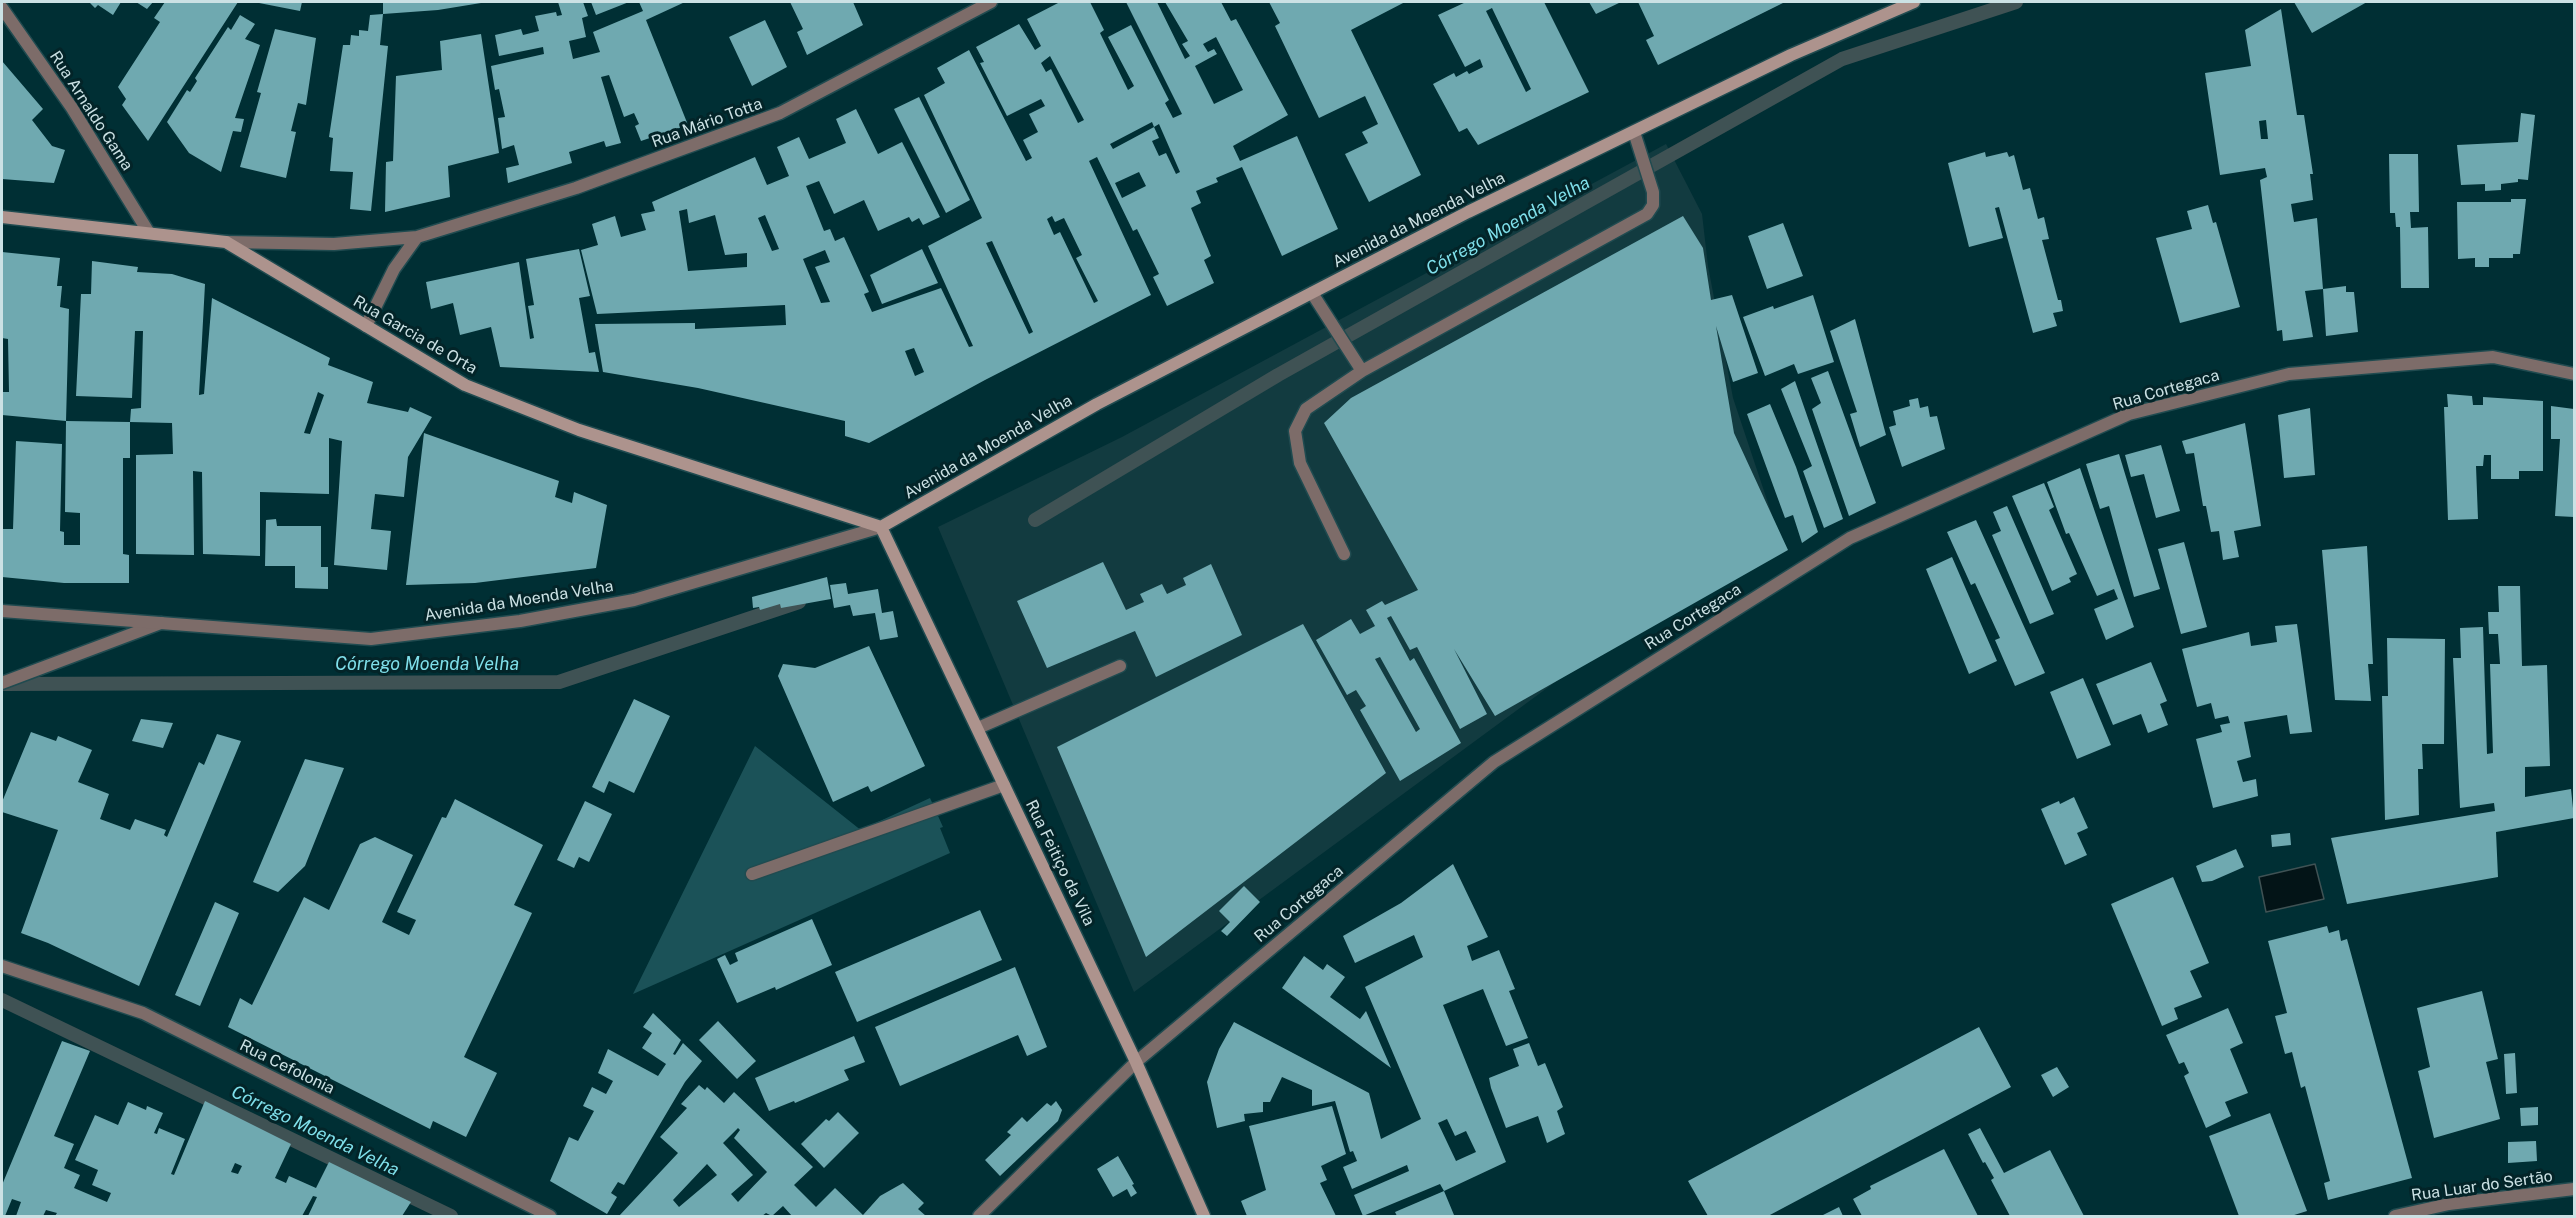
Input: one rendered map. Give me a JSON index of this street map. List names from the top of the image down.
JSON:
{
  "streets": {
    "street": [
      "Rua Arnaldo Gama",
      "Rua Mário Totta",
      "Avenida da Moenda Velha",
      "Rua Garcia de Orta",
      "Rua Cortegaca",
      "Rua Feitiço da Vila",
      "Rua Cefolonia",
      "Rua Luar do Sertão"
    ]
  },
  "crossings": [
    ["Rua Arnaldo Gama", "Rua Garcia de Orta"],
    ["Rua Mário Totta", "Rua Garcia de Orta"],
    ["Avenida da Moenda Velha", "Rua Garcia de Orta"],
    ["Avenida da Moenda Velha", "Rua Feitiço da Vila"],
    ["Rua Garcia de Orta", "Rua Feitiço da Vila"],
    ["Rua Cortegaca", "Rua Feitiço da Vila"]
  ],
  "water": ["Córrego Moenda Velha"]
}
